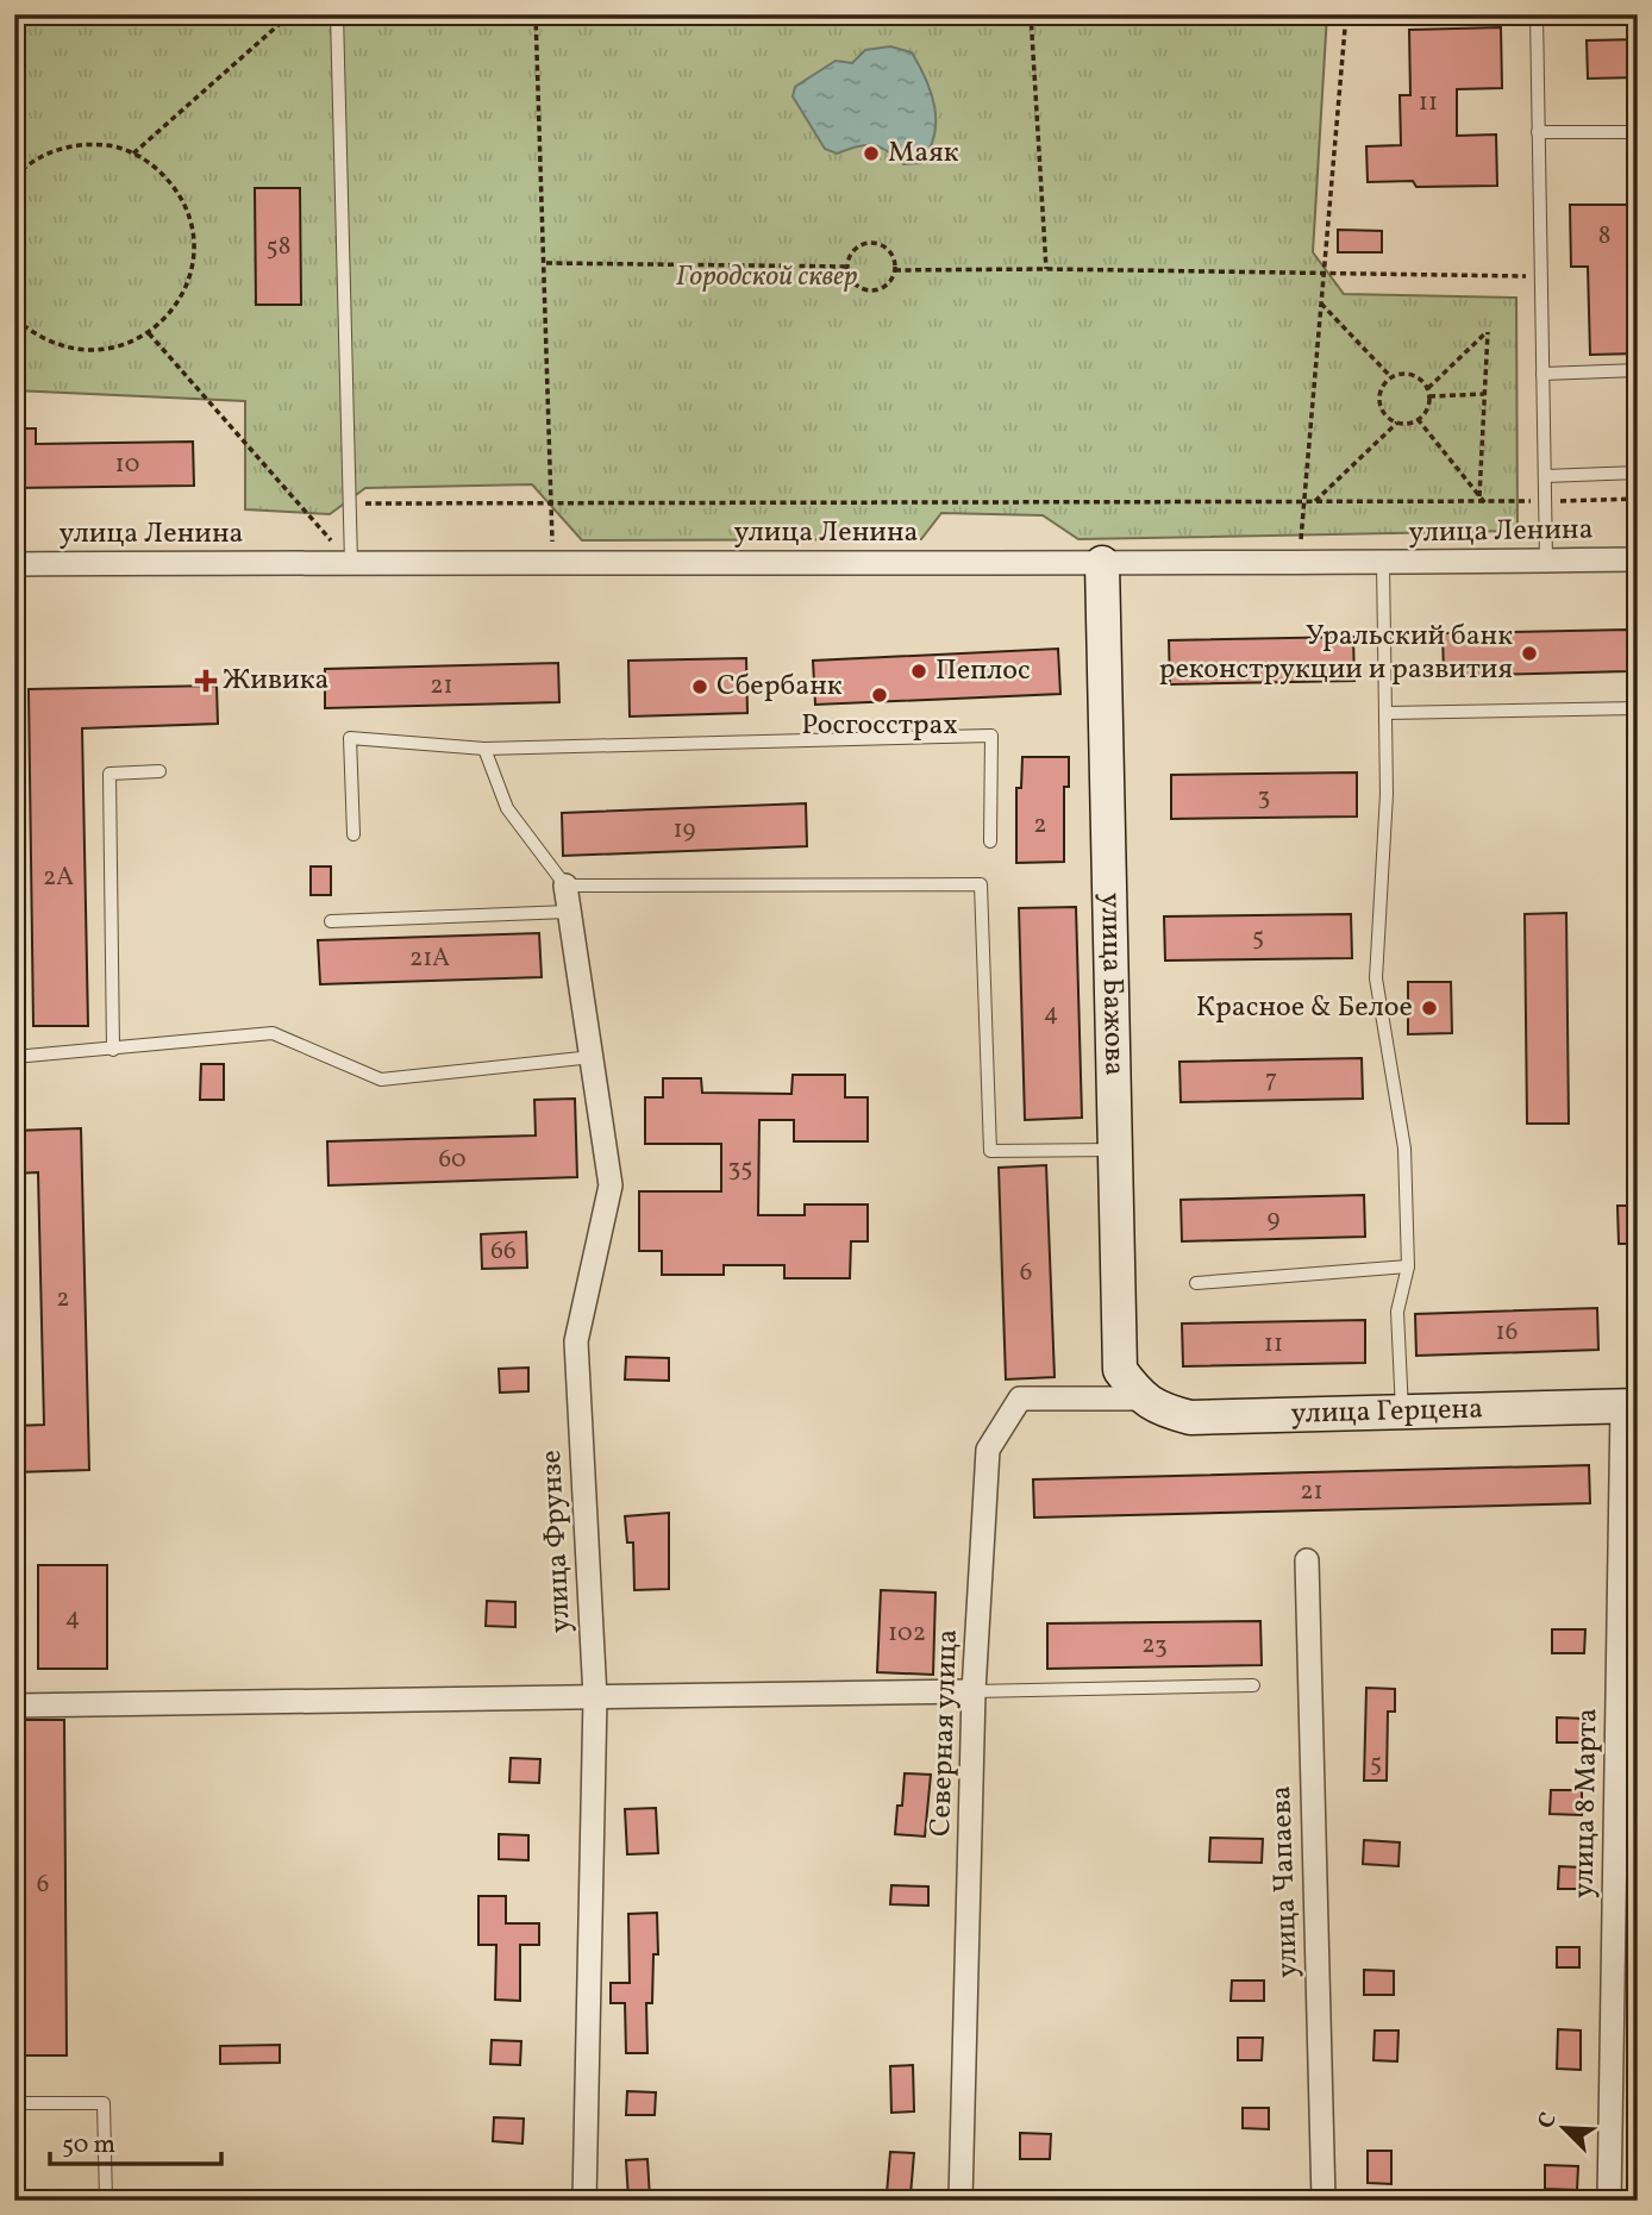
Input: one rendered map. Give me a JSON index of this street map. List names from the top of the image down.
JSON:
{
  "streets": {
    "street": [
      "улица Ленина",
      "улица Бажова",
      "улица Герцена",
      "улица Фрунзе",
      "Северная улица",
      "улица 8 Марта",
      "улица Чапаева"
    ]
  },
  "crossings": [
    ["улица Ленина", "улица Бажова"],
    ["улица Бажова", "улица Герцена"],
    ["улица Бажова", "Северная улица"],
    ["улица Герцена", "Северная улица"],
    ["улица Герцена", "улица 8 Марта"]
  ],
  "parks": ["Городской сквер"],
  "places": {
    "other": [
      "Маяк",
      "Уральский банк реконструкции и развития",
      "Пеплос",
      "Сбербанк",
      "Росгосстрах",
      "Красное & Белое"
    ],
    "health": ["Живика"]
  },
  "house_numbers": [
    "11",
    "8",
    "58",
    "10",
    "21",
    "3",
    "2",
    "19",
    "2А",
    "5",
    "21А",
    "4",
    "7",
    "60",
    "35",
    "9",
    "66",
    "6",
    "2",
    "16",
    "11",
    "21",
    "4",
    "102",
    "23",
    "5",
    "6"
  ],
  "scale_bar": "50 m",
  "north": "top left"
}
